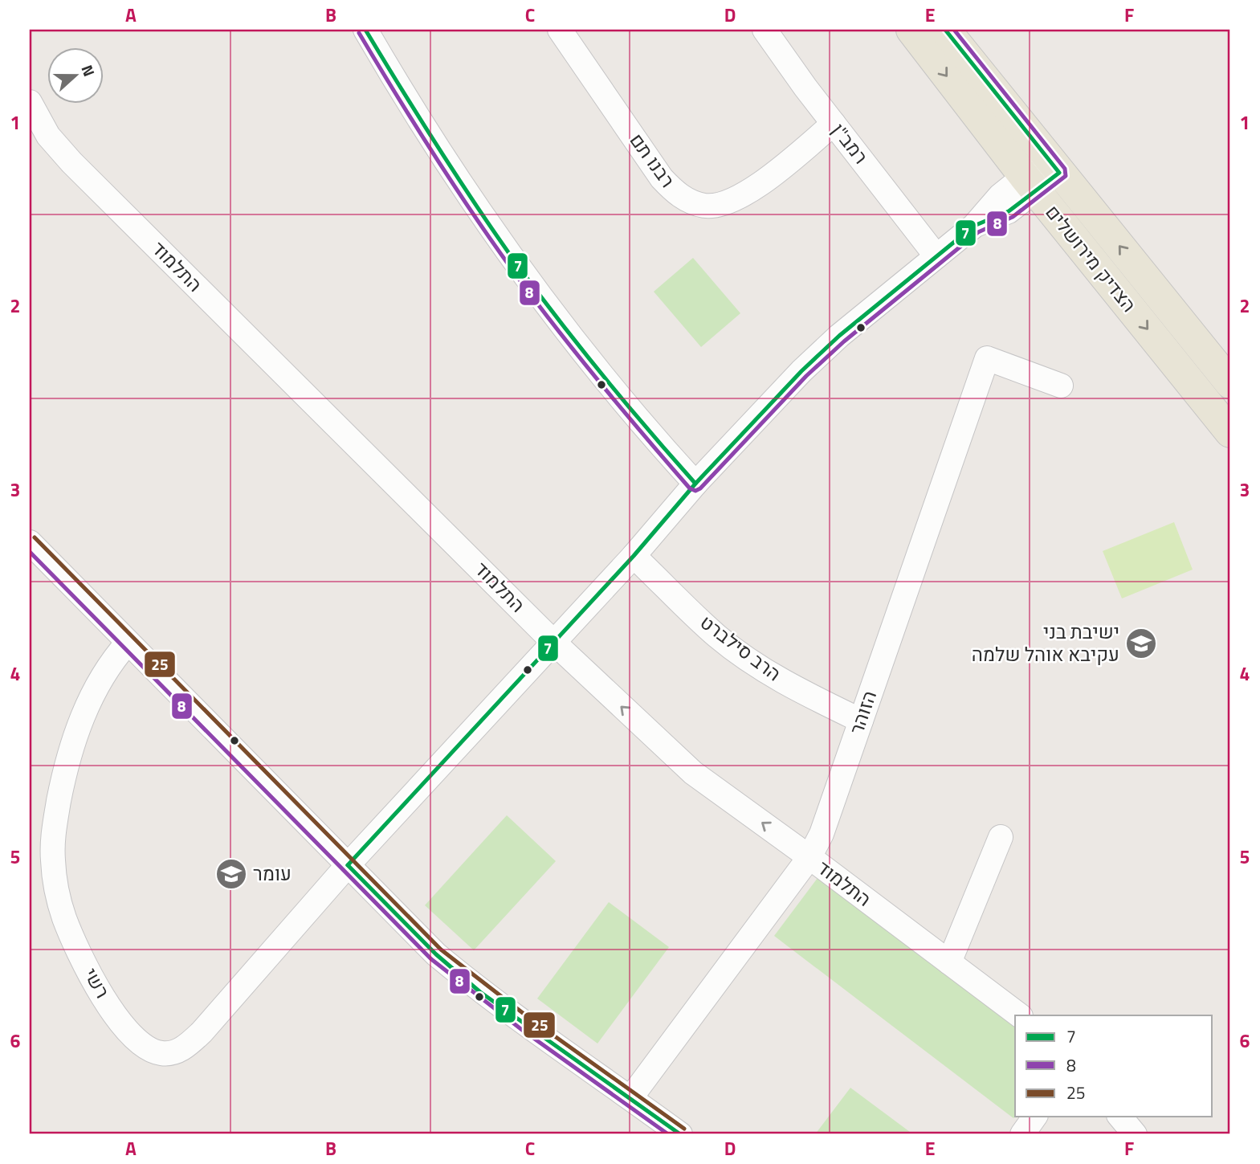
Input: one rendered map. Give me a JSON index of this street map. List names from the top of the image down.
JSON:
{
  "streets": {
    "main road": ["הצדיק מירושלים"],
    "street": [
      "רמב\"ן",
      "רבנו תם",
      "התלמוד",
      "הרב סילברט",
      "הזוהר",
      "רשי"
    ]
  },
  "crossings": [
    ["רמב\"ן", "רבנו תם"],
    ["רמב\"ן", "רשי"],
    ["הצדיק מירושלים", "רשי"],
    ["התלמוד", "הזוהר"],
    ["התלמוד", "רשי"],
    ["הרב סילברט", "הזוהר"],
    ["הרב סילברט", "רשי"]
  ],
  "places": {
    "school or university": ["ישיבת בני עקיבא אוהל שלמה", "עומר"]
  },
  "lines": ["transit line 7", "transit line 8", "transit line 25"],
  "legend": ["7", "8", "25"],
  "north": "right",
  "grid": {
    "columns": [
      "A",
      "B",
      "C",
      "D",
      "E",
      "F"
    ],
    "rows": [
      "1",
      "2",
      "3",
      "4",
      "5",
      "6"
    ]
  }
}
